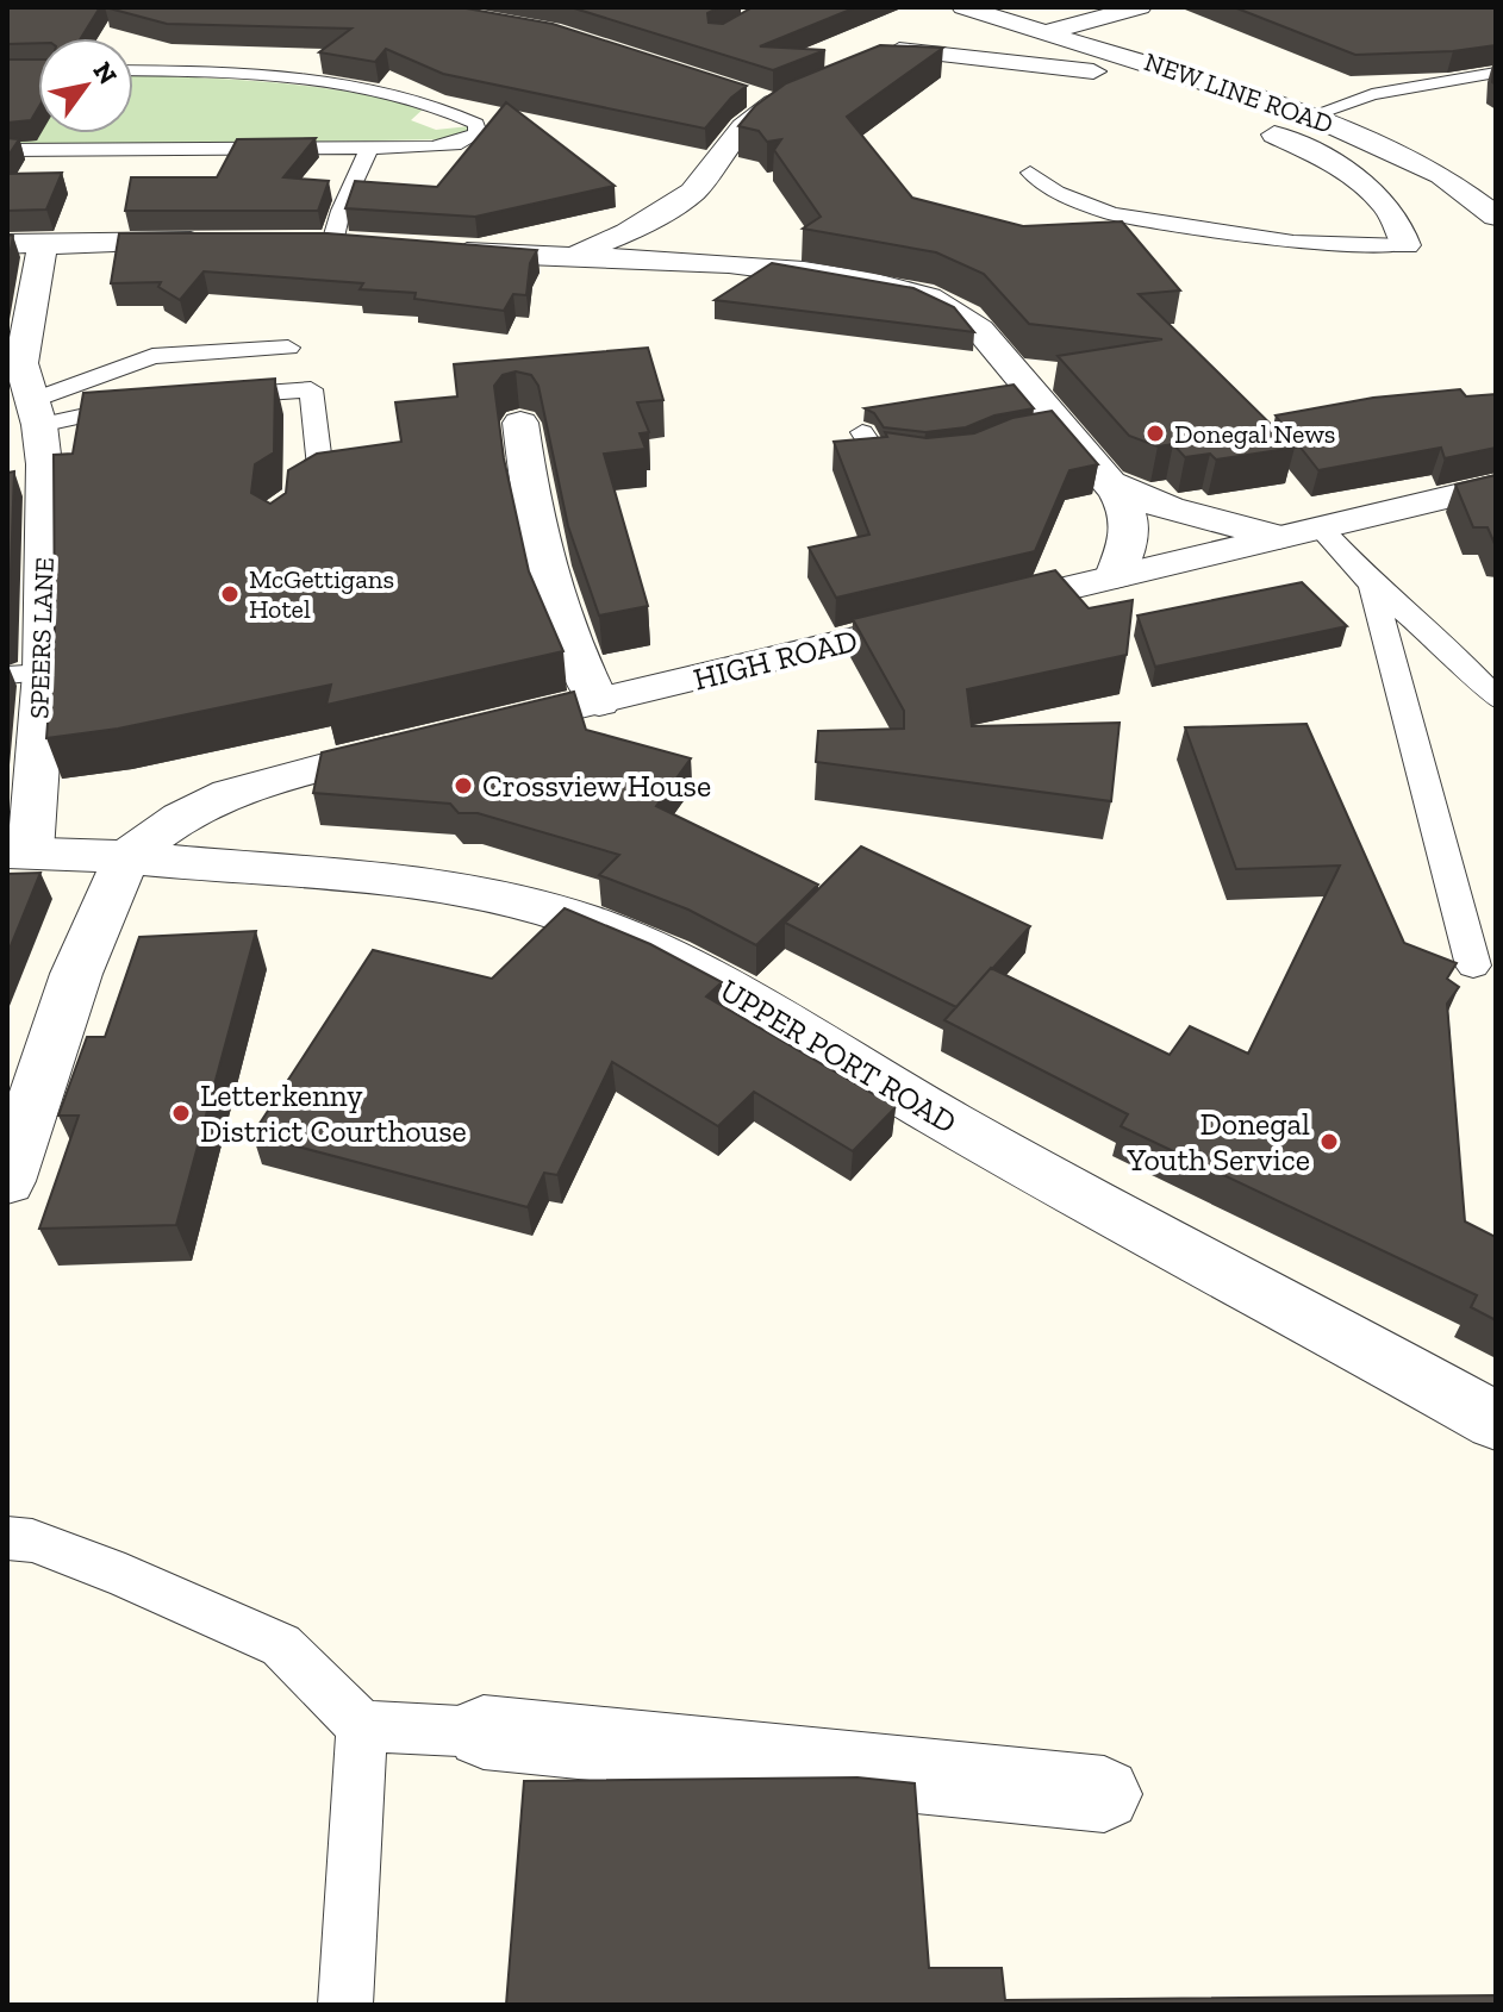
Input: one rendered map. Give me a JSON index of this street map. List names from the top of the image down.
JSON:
{
  "streets": {
    "street": [
      "NEW LINE ROAD",
      "SPEERS LANE",
      "HIGH ROAD",
      "UPPER PORT ROAD"
    ]
  },
  "crossings": [
    ["SPEERS LANE", "UPPER PORT ROAD"]
  ],
  "places": [
    "Donegal News",
    "McGettigans Hotel",
    "Crossview House",
    "Letterkenny District Courthouse",
    "Donegal Youth Service"
  ],
  "north": "top right"
}
